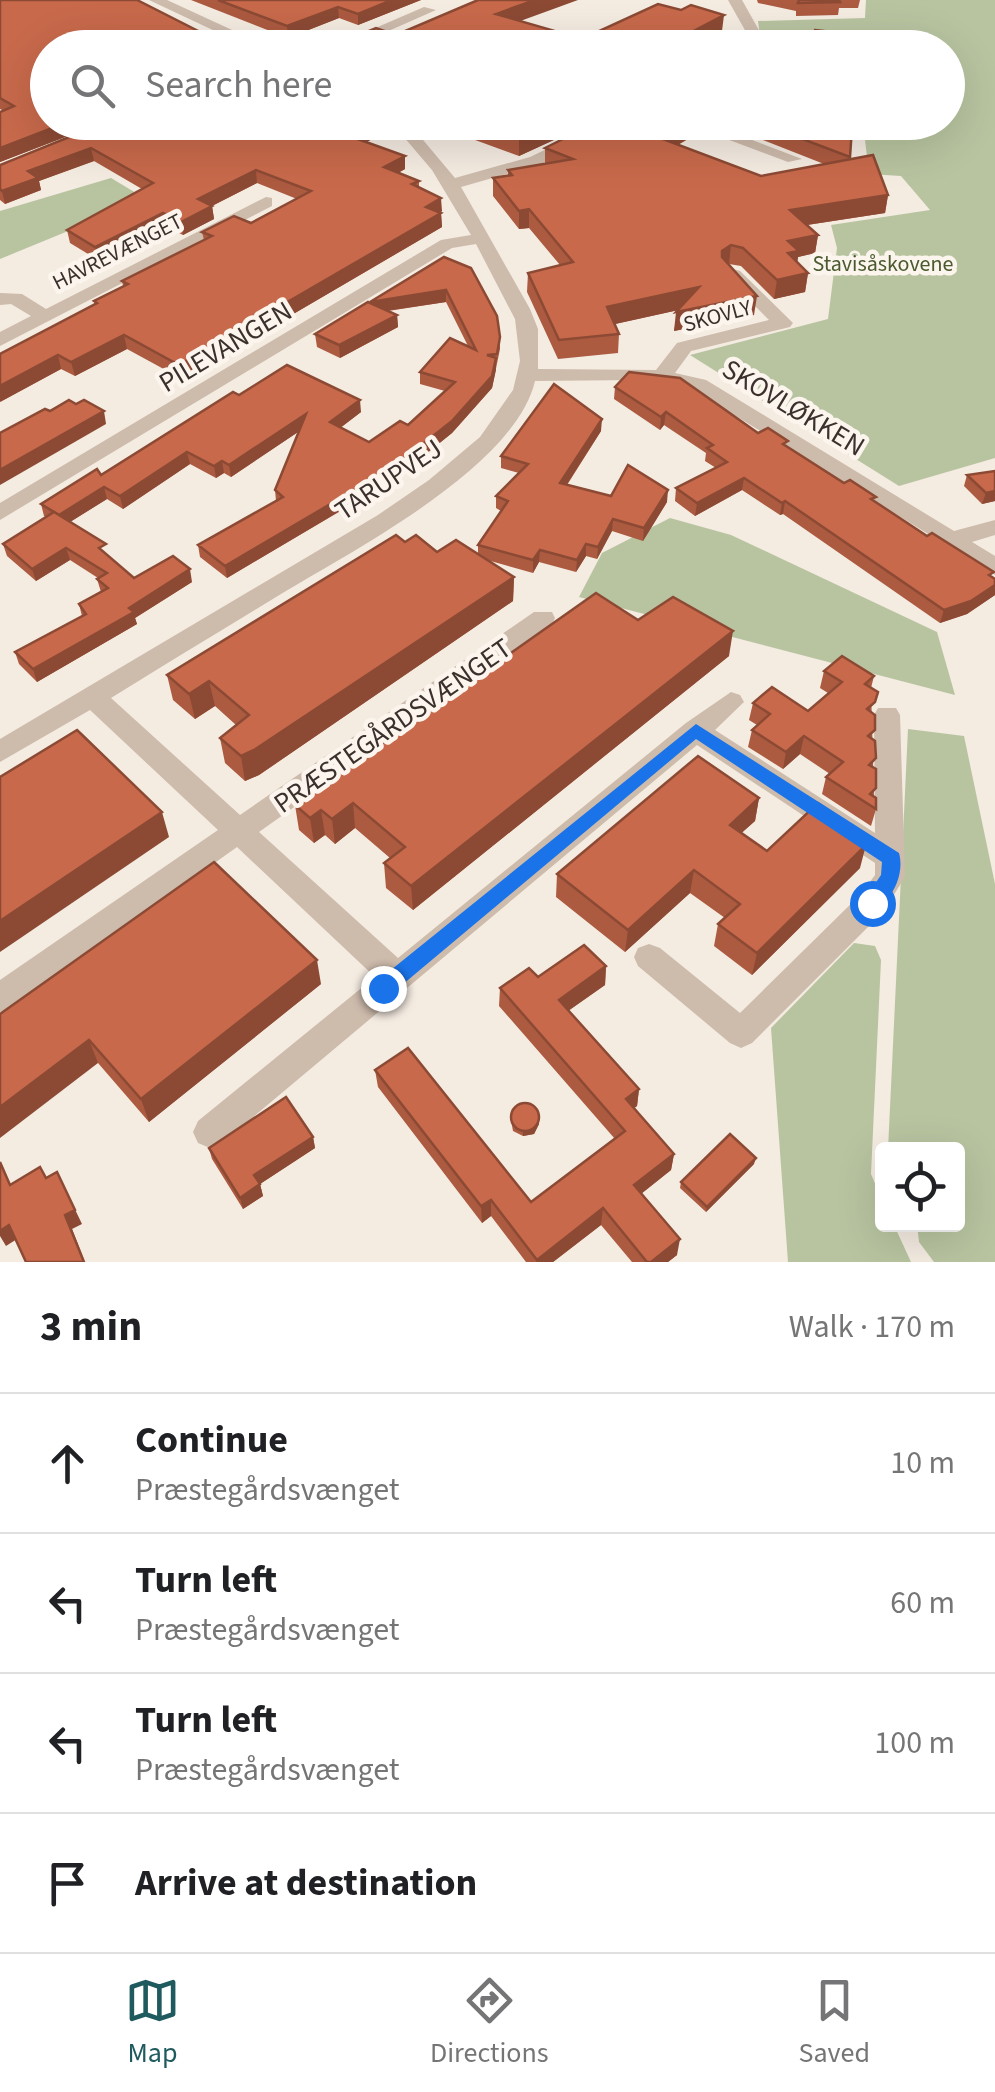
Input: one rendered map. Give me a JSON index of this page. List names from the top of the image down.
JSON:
{
  "streets": {
    "street": [
      "HAVREVÆNGET",
      "SKOVLY",
      "PILEVANGEN",
      "SKOVLØKKEN",
      "TARUPVEJ",
      "PRÆSTEGÅRDSVÆNGET"
    ]
  },
  "crossings": [
    ["SKOVLY", "SKOVLØKKEN"],
    ["PILEVANGEN", "TARUPVEJ"],
    ["SKOVLØKKEN", "TARUPVEJ"],
    ["TARUPVEJ", "PRÆSTEGÅRDSVÆNGET"]
  ],
  "parks": ["Stavisåskovene"],
  "page": {
    "search": "Search here",
    "heading": ["3 min", "Walk · 170 m"],
    "list": [
      ["Continue", "Præstegårdsvænget", "10 m"],
      ["Turn left", "Præstegårdsvænget", "60 m"],
      ["Turn left", "Præstegårdsvænget", "100 m"],
      "Arrive at destination"
    ],
    "nav": ["Map", "Directions", "Saved"]
  }
}
